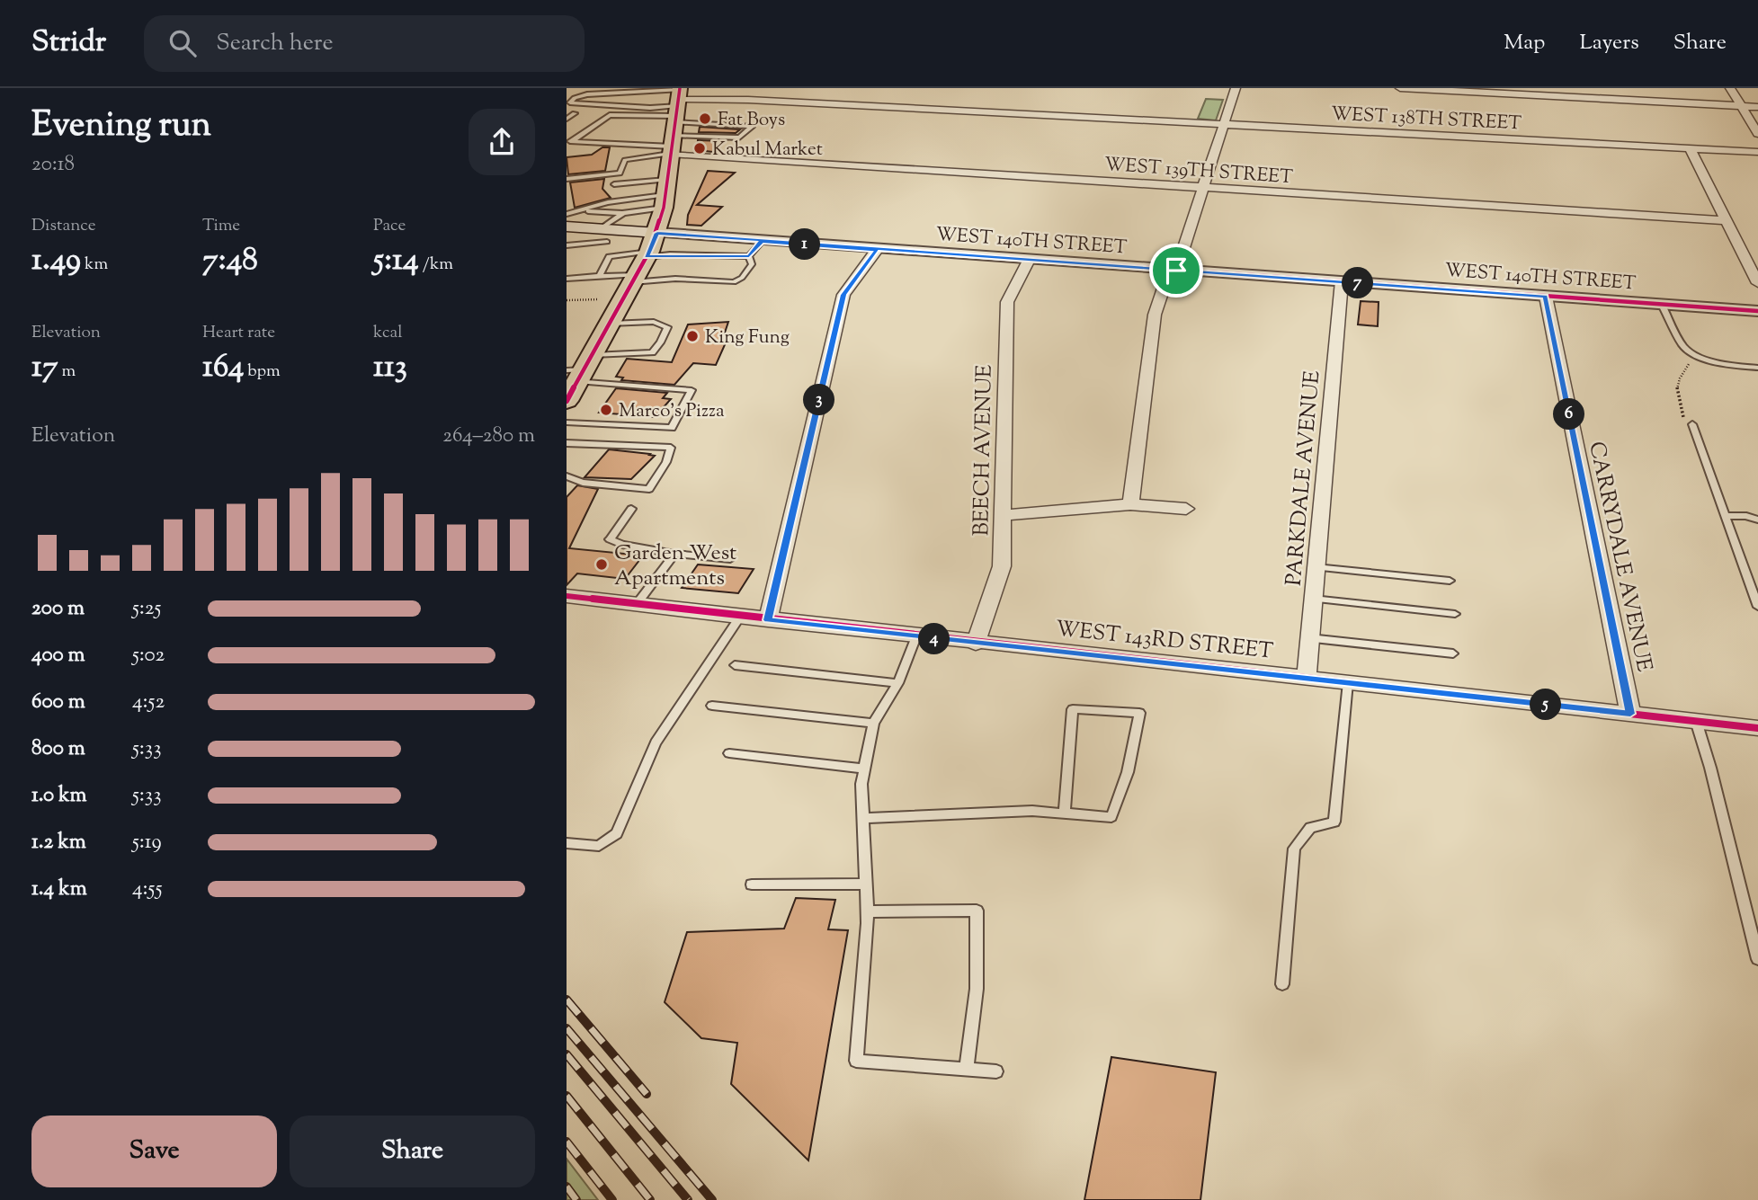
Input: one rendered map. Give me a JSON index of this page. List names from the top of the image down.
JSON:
{
  "streets": {
    "main road": ["WEST 140TH STREET"],
    "street": [
      "WEST 138TH STREET",
      "WEST 139TH STREET",
      "BEECH AVENUE",
      "PARKDALE AVENUE",
      "CARRYDALE AVENUE",
      "WEST 143RD STREET"
    ]
  },
  "crossings": [
    ["WEST 138TH STREET", "WEST 139TH STREET"],
    ["WEST 140TH STREET", "BEECH AVENUE"],
    ["WEST 140TH STREET", "PARKDALE AVENUE"],
    ["WEST 140TH STREET", "CARRYDALE AVENUE"],
    ["BEECH AVENUE", "WEST 143RD STREET"],
    ["PARKDALE AVENUE", "WEST 143RD STREET"],
    ["CARRYDALE AVENUE", "WEST 143RD STREET"]
  ],
  "places": [
    "Fat Boys",
    "Kabul Market",
    "King Fung",
    "Marco's Pizza",
    "Garden West Apartments"
  ],
  "page": {
    "header": "Stridr",
    "search": "Search here",
    "nav": ["Map", "Layers", "Share"],
    "heading": ["Evening run", "20:18"],
    "stats": [
      ["Distance", "1.49 km"],
      ["Time", "7:48"],
      ["Pace", "5:14 /km"],
      ["Elevation", "17 m"],
      ["Heart rate", "164 bpm"],
      ["kcal", "113"]
    ],
    "pins": [
      "1",
      "7",
      "3",
      "6",
      "4",
      "5"
    ],
    "chart": ["Elevation", "264–280 m"],
    "list": [
      {
        "name": "200 m",
        "note": "5:25"
      },
      {
        "name": "400 m",
        "note": "5:02"
      },
      {
        "name": "600 m",
        "note": "4:52"
      },
      {
        "name": "800 m",
        "note": "5:33"
      },
      {
        "name": "1.0 km",
        "note": "5:33"
      },
      {
        "name": "1.2 km",
        "note": "5:19"
      },
      {
        "name": "1.4 km",
        "note": "4:55"
      }
    ],
    "buttons": ["Save", "Share"]
  }
}
